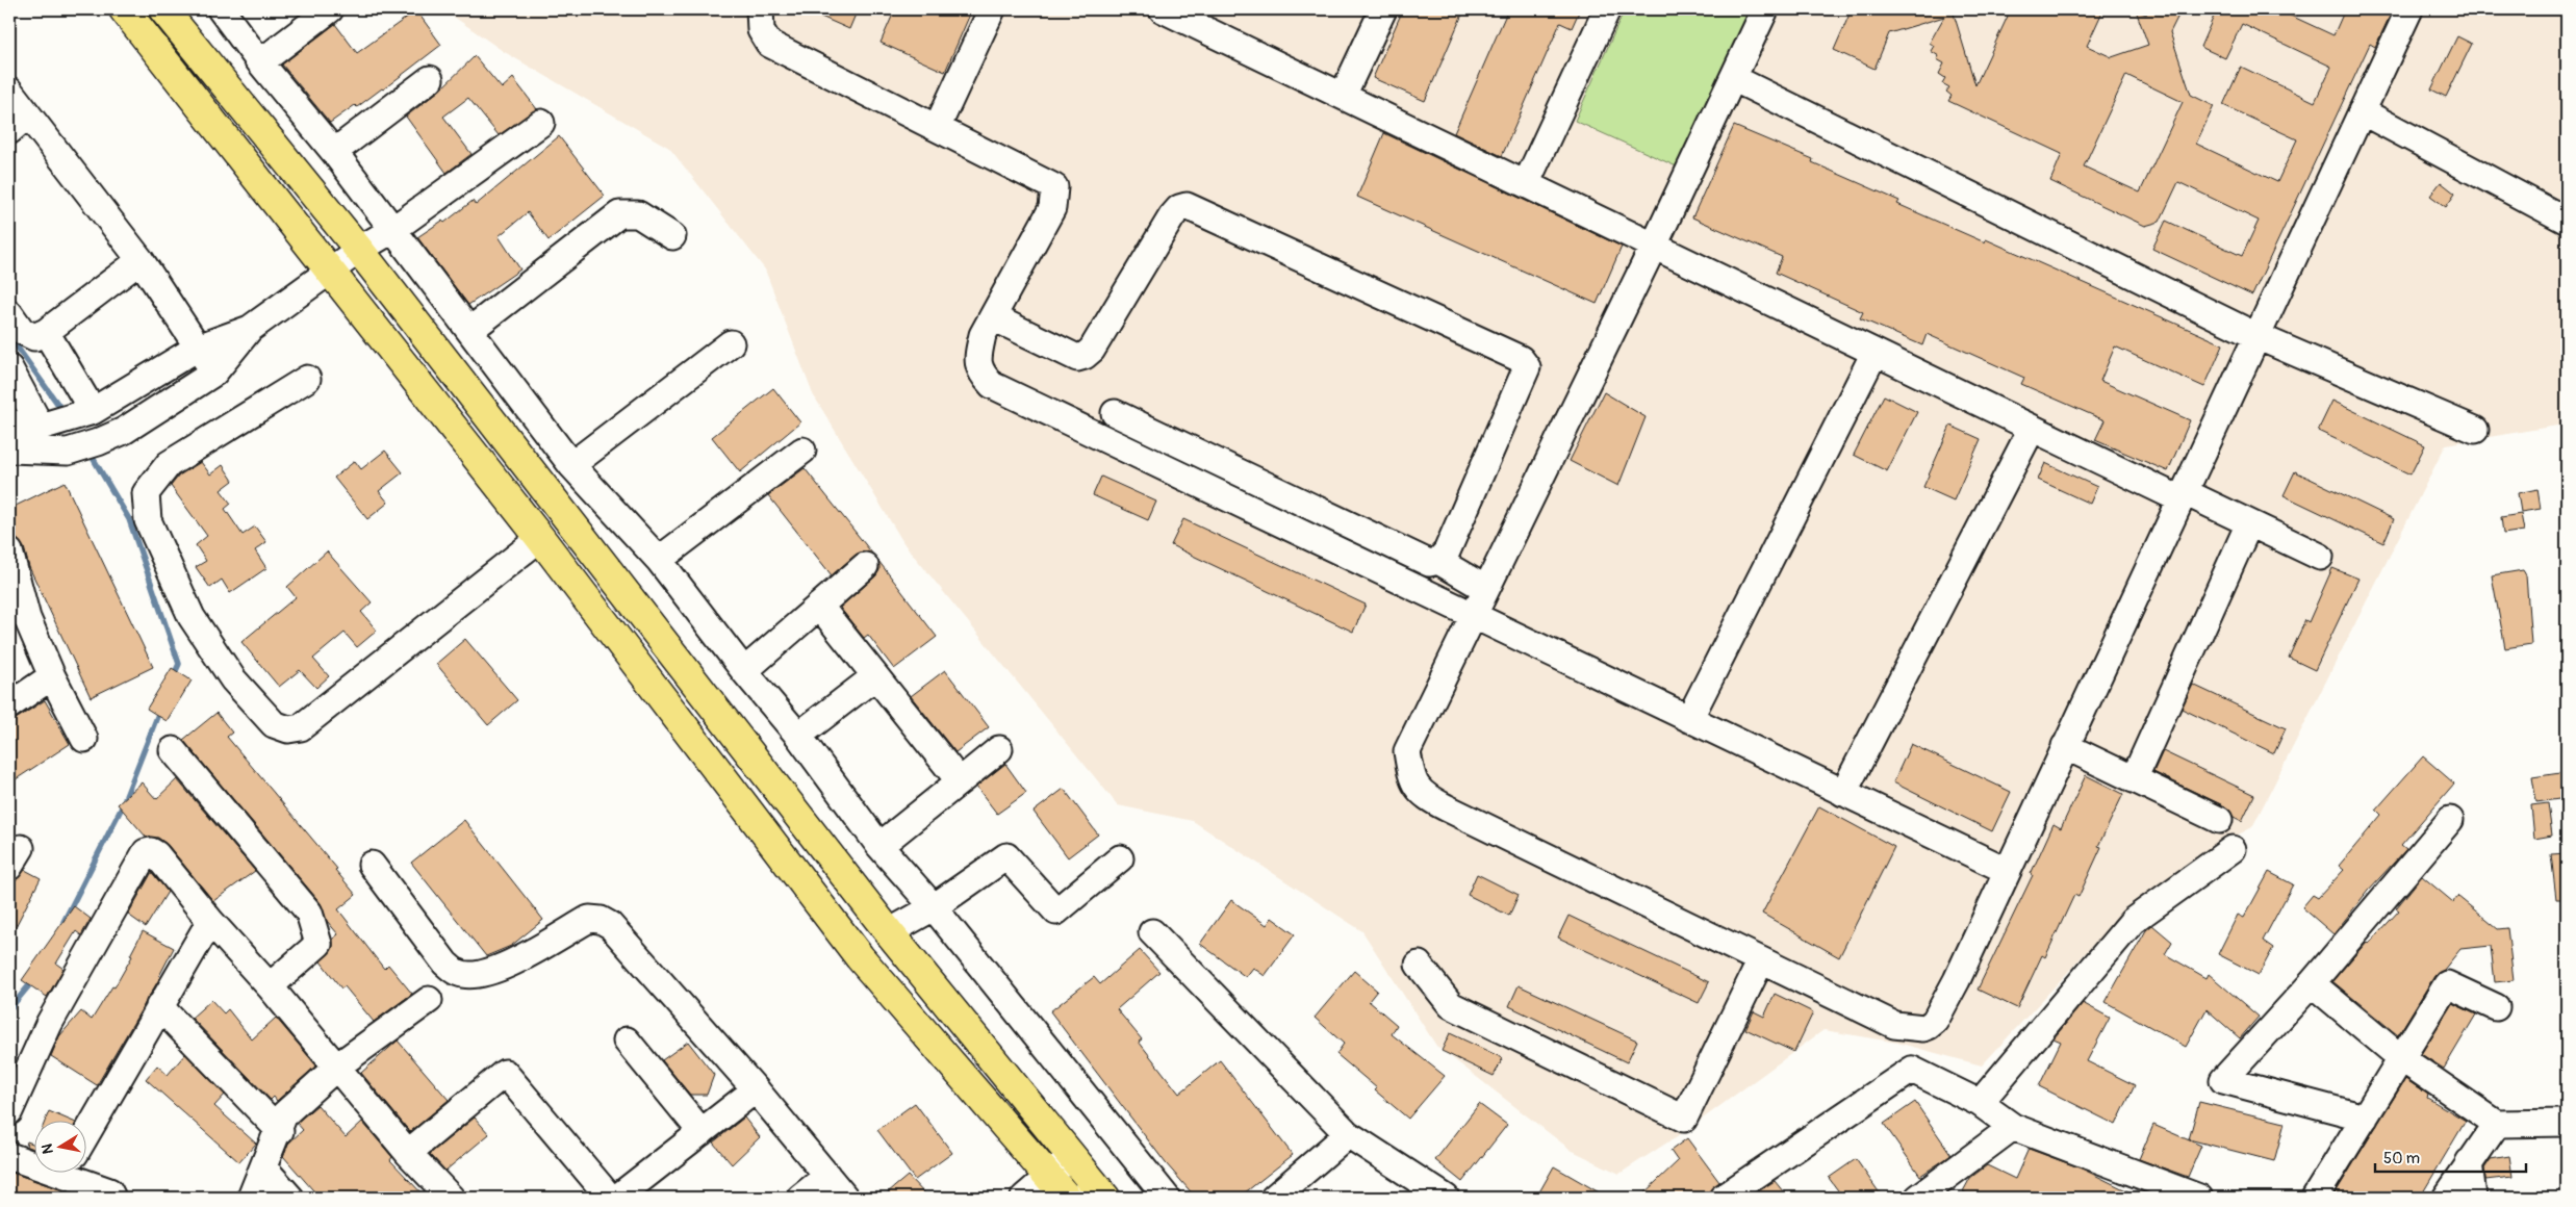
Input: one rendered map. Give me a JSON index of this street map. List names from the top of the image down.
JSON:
{
  "scale_bar": "50 m",
  "north": "left"
}
